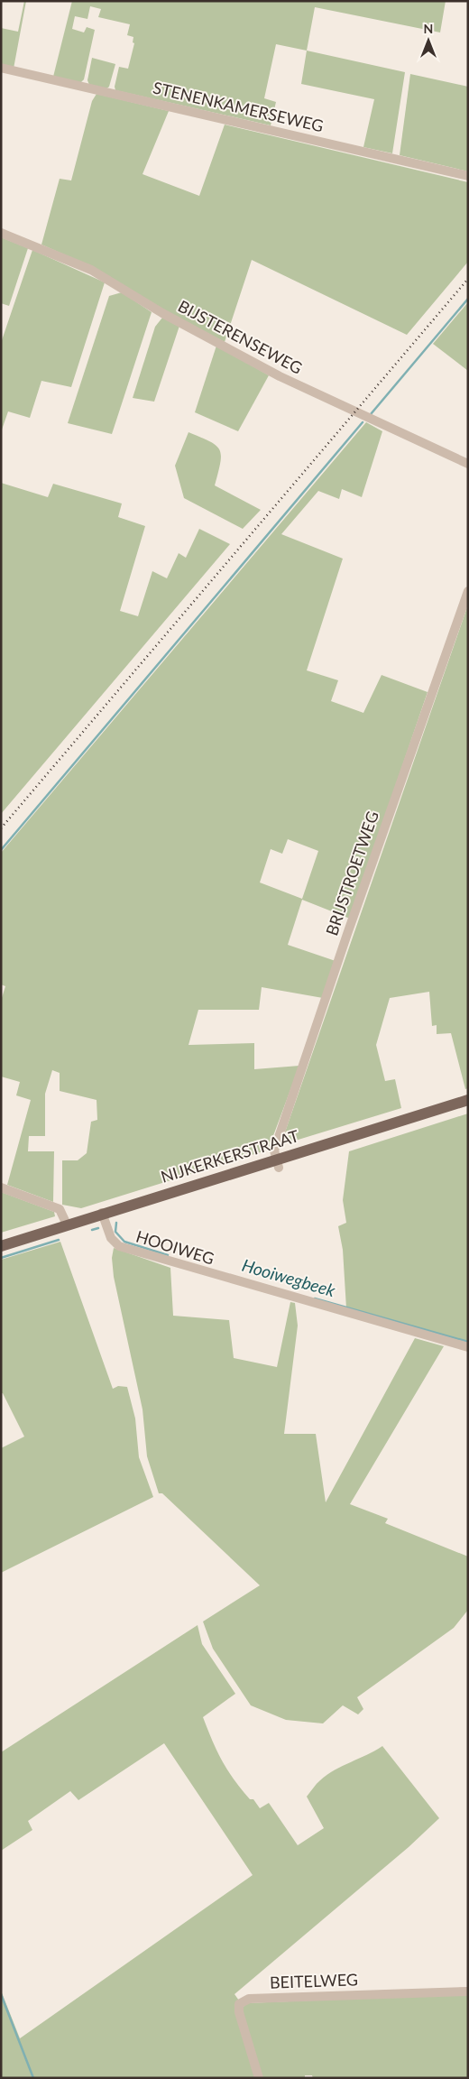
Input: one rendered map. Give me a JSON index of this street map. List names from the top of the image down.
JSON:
{
  "streets": {
    "main road": ["NIJKERKERSTRAAT"],
    "street": [
      "STENENKAMERSEWEG",
      "BIJSTERENSEWEG",
      "BRIJSTROETWEG",
      "HOOIWEG",
      "BEITELWEG"
    ]
  },
  "crossings": [
    ["BRIJSTROETWEG", "NIJKERKERSTRAAT"],
    ["NIJKERKERSTRAAT", "HOOIWEG"]
  ],
  "water": ["Hooiwegbeek"],
  "north": "top"
}
